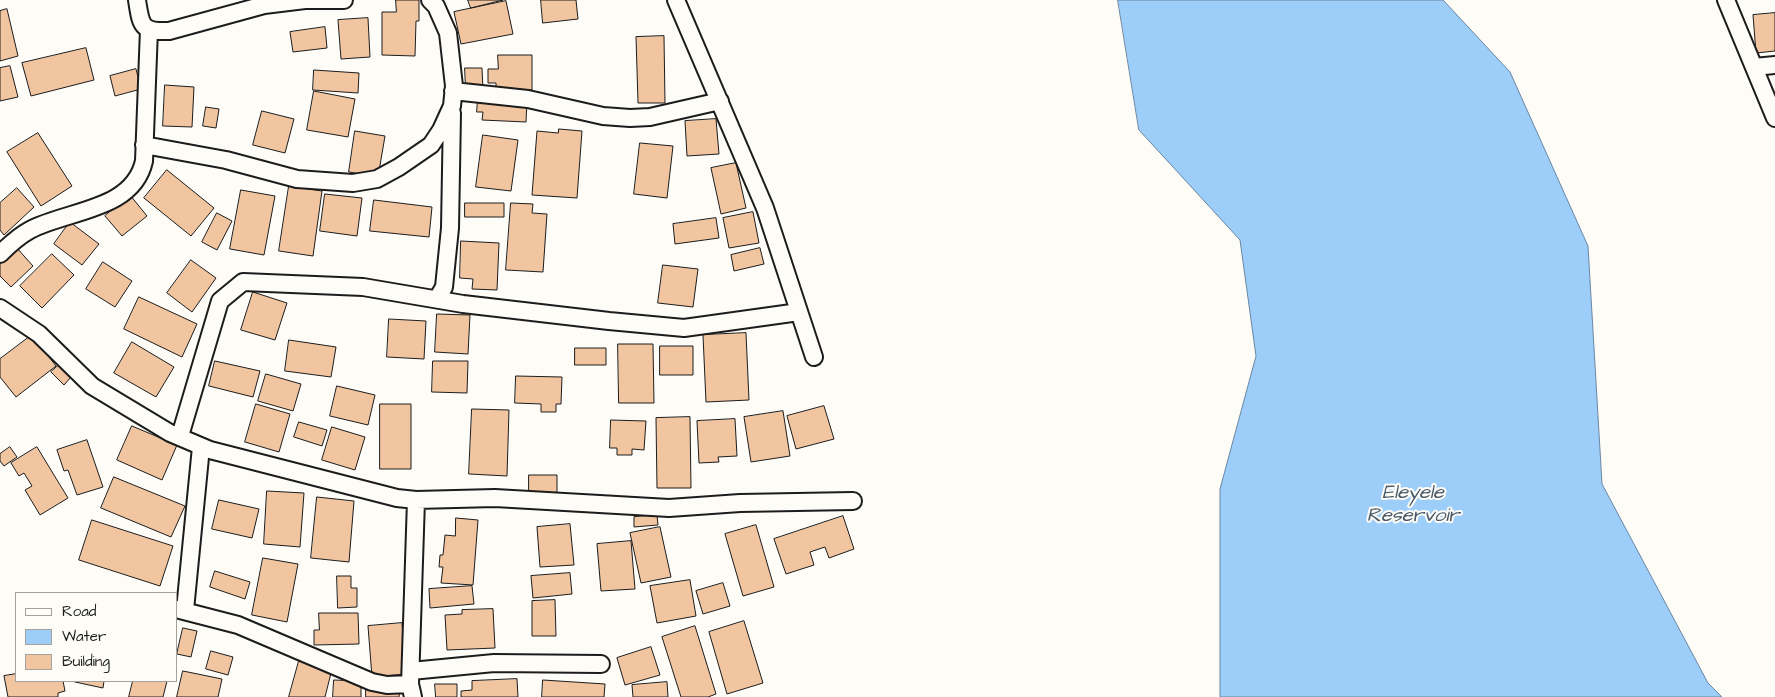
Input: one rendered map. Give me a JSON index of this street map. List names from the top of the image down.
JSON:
{
  "water": ["Eleyele Reservoir"],
  "legend": ["Road", "Water", "Building"]
}
